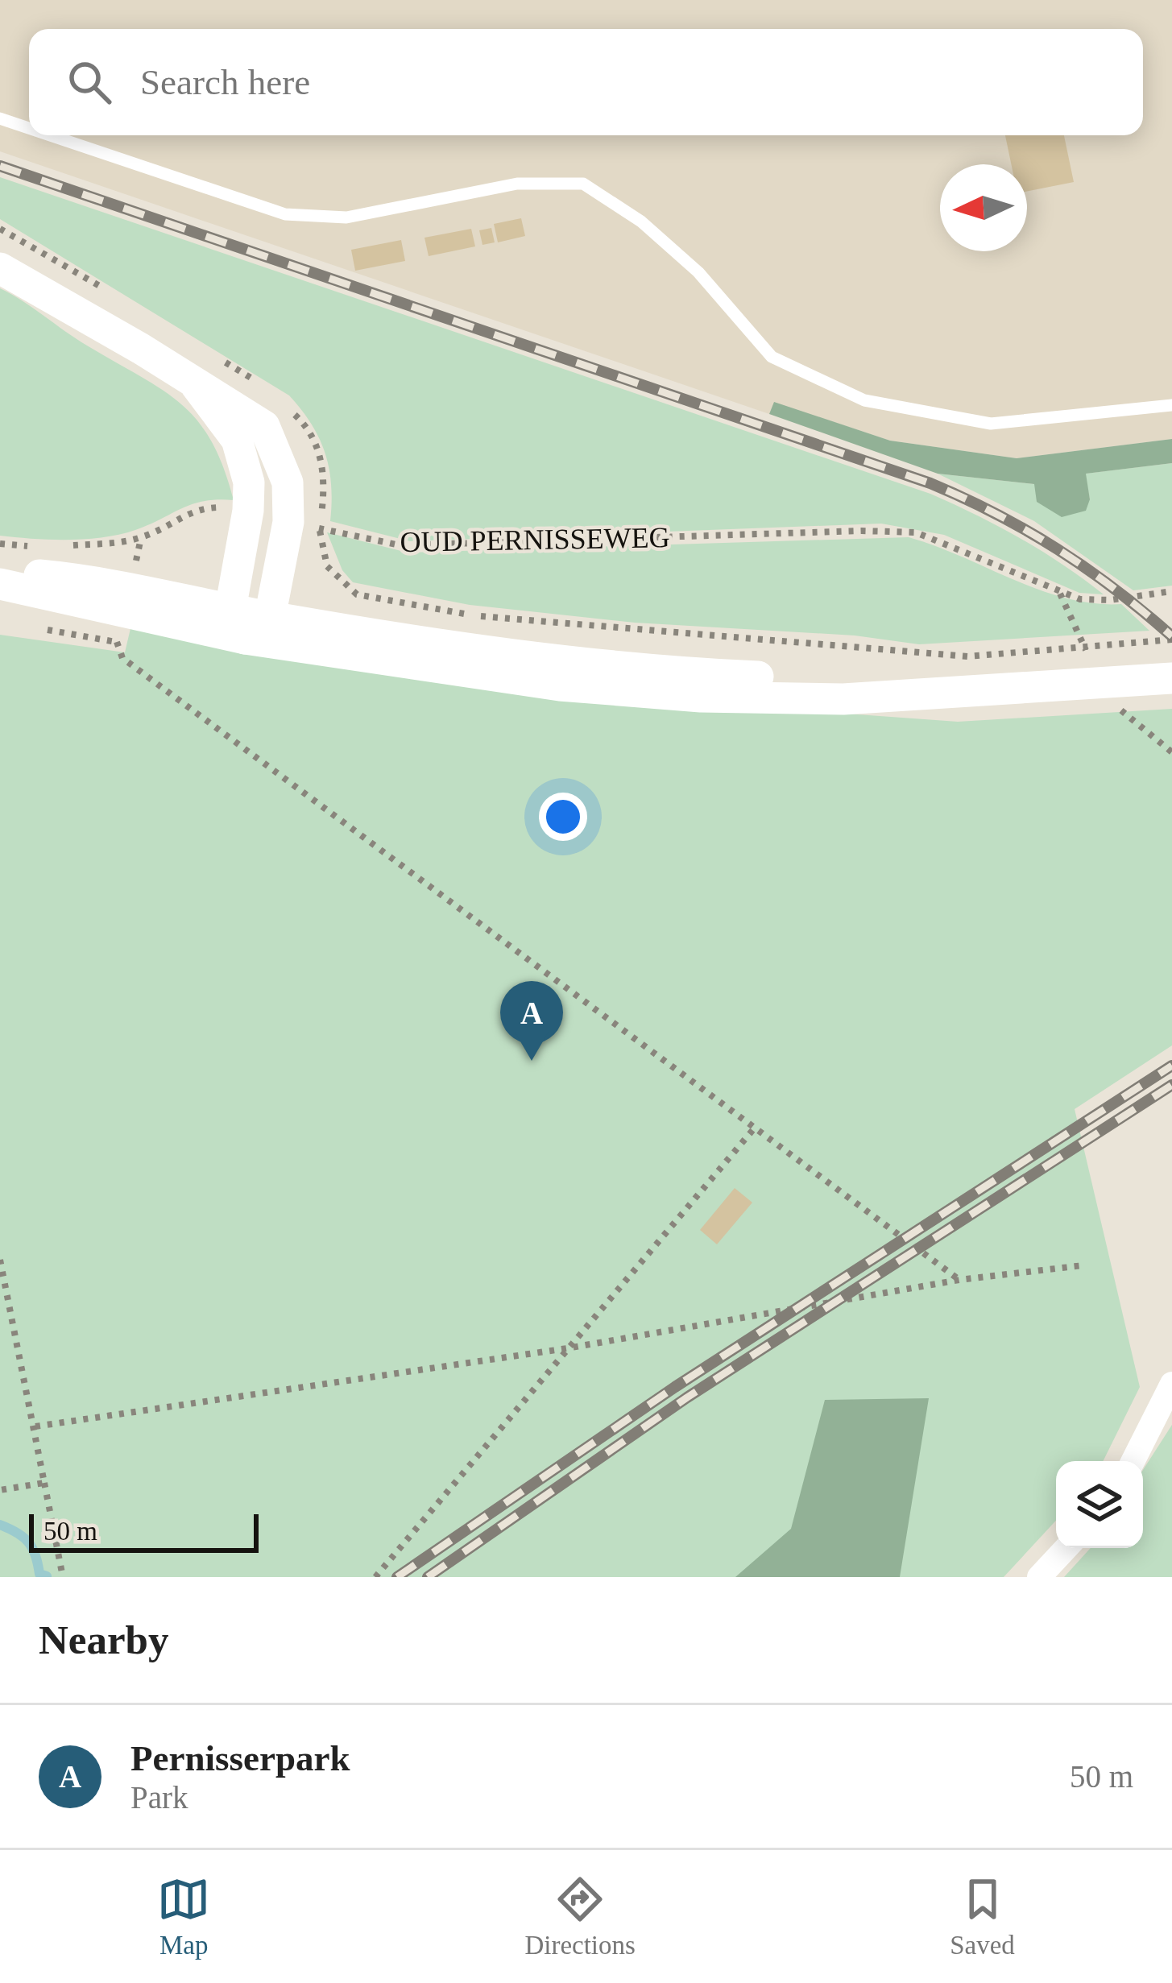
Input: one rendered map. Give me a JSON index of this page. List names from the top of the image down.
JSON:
{
  "streets": {
    "path": ["OUD PERNISSEWEG"]
  },
  "scale_bar": "50 m",
  "north": "left",
  "page": {
    "search": "Search here",
    "pins": "A",
    "scale": "50 m",
    "heading": "Nearby",
    "list": [
      {
        "mark": "A",
        "name": "Pernisserpark",
        "note": "Park",
        "value": "50 m"
      }
    ],
    "nav": ["Map", "Directions", "Saved"]
  }
}
